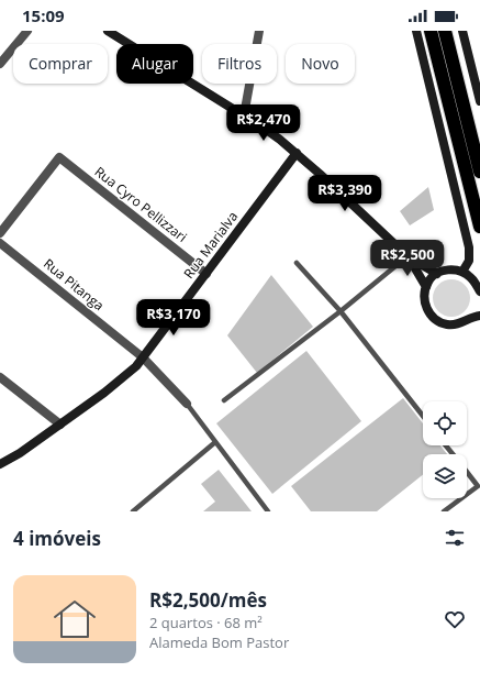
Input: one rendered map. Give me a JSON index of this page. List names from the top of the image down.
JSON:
{
  "streets": {
    "main road": ["Rua Marialva"],
    "street": ["Rua Cyro Pellizzari", "Rua Pitanga"]
  },
  "crossings": [
    ["Rua Cyro Pellizzari", "Rua Marialva"],
    ["Rua Marialva", "Rua Pitanga"]
  ],
  "page": {
    "status": "15:09",
    "chip": [
      "Comprar",
      "Alugar",
      "Filtros",
      "Novo"
    ],
    "price": [
      "R$2,470",
      "R$3,390",
      "R$2,500",
      "R$3,170"
    ],
    "heading": "4 imóveis",
    "list": [
      {
        "name": "R$2,500/mês",
        "note": "2 quartos · 68 m² · Alameda Bom Pastor"
      }
    ]
  }
}
